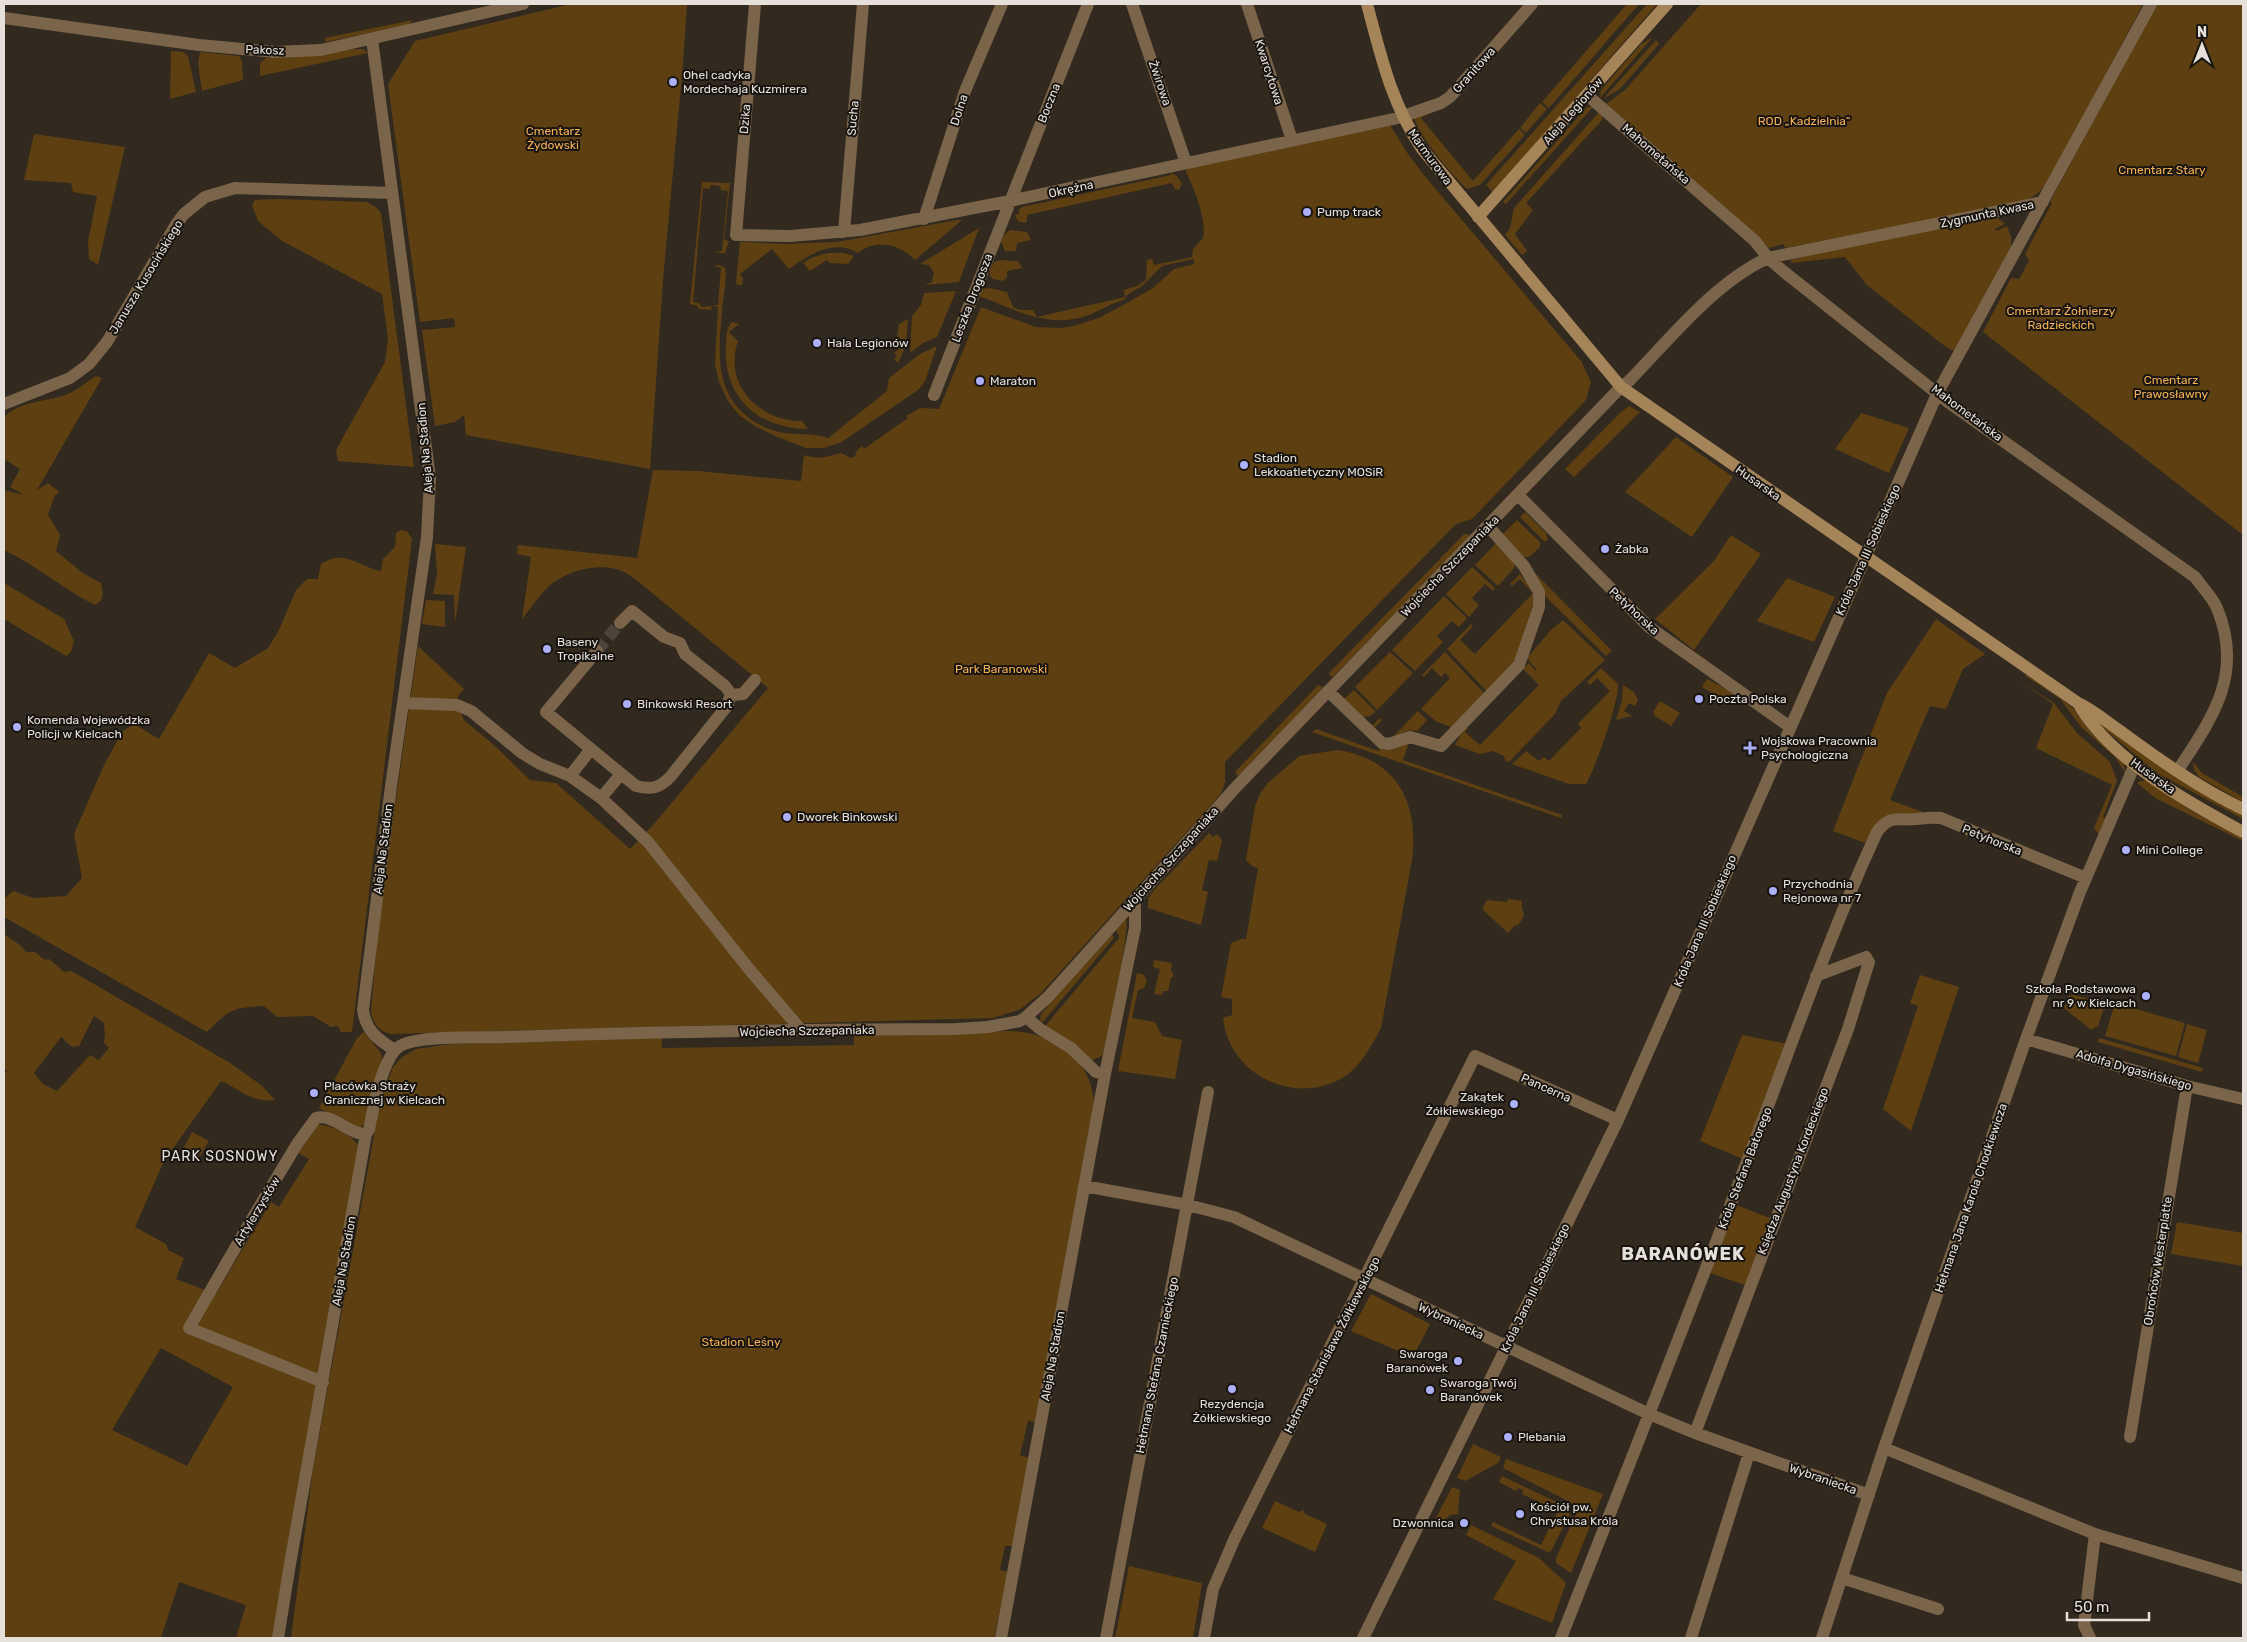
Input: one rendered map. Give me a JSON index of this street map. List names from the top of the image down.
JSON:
{
  "streets": {
    "main road": ["Aleja Legionów", "Marmurowa", "Husarska"],
    "street": [
      "Pakosz",
      "Granitowa",
      "Kwarcytowa",
      "Żwirowa",
      "Boczna",
      "Dolna",
      "Sucha",
      "Dzika",
      "Mahometańska",
      "Okrężna",
      "Zygmunta Kwasa",
      "Janusza Kusocińskiego",
      "Leszka Drogosza",
      "Aleja Na Stadion",
      "Króla Jana III Sobieskiego",
      "Wojciecha Szczepaniaka",
      "Petyhorska",
      "Adolfa Dygasińskiego",
      "Pancerna",
      "Króla Stefana Batorego",
      "Księdza Augustyna Kordeckiego",
      "Hetmana Jana Karola Chodkiewicza",
      "Artylerzystów",
      "Obrońców Westerplatte",
      "Wybraniecka",
      "Hetmana Stanisława Żółkiewskiego",
      "Hetmana Stefana Czarnieckiego"
    ]
  },
  "crossings": [
    ["Pakosz", "Aleja Na Stadion"],
    ["Granitowa", "Marmurowa"],
    ["Granitowa", "Okrężna"],
    ["Kwarcytowa", "Okrężna"],
    ["Żwirowa", "Okrężna"],
    ["Boczna", "Okrężna"],
    ["Boczna", "Leszka Drogosza"],
    ["Dolna", "Okrężna"],
    ["Aleja Legionów", "Mahometańska"],
    ["Aleja Legionów", "Marmurowa"],
    ["Aleja Legionów", "Husarska"],
    ["Sucha", "Okrężna"],
    ["Dzika", "Okrężna"],
    ["Mahometańska", "Zygmunta Kwasa"],
    ["Mahometańska", "Husarska"],
    ["Mahometańska", "Króla Jana III Sobieskiego"],
    ["Mahometańska", "Wojciecha Szczepaniaka"],
    ["Marmurowa", "Okrężna"],
    ["Marmurowa", "Husarska"],
    ["Okrężna", "Leszka Drogosza"],
    ["Zygmunta Kwasa", "Króla Jana III Sobieskiego"],
    ["Zygmunta Kwasa", "Wojciecha Szczepaniaka"],
    ["Janusza Kusocińskiego", "Aleja Na Stadion"],
    ["Aleja Na Stadion", "Wojciecha Szczepaniaka"],
    ["Aleja Na Stadion", "Artylerzystów"],
    ["Aleja Na Stadion", "Wybraniecka"],
    ["Husarska", "Króla Jana III Sobieskiego"],
    ["Husarska", "Wojciecha Szczepaniaka"],
    ["Husarska", "Hetmana Jana Karola Chodkiewicza"],
    ["Króla Jana III Sobieskiego", "Petyhorska"],
    ["Króla Jana III Sobieskiego", "Pancerna"],
    ["Króla Jana III Sobieskiego", "Wybraniecka"],
    ["Wojciecha Szczepaniaka", "Petyhorska"],
    ["Petyhorska", "Króla Stefana Batorego"],
    ["Petyhorska", "Hetmana Jana Karola Chodkiewicza"],
    ["Adolfa Dygasińskiego", "Hetmana Jana Karola Chodkiewicza"],
    ["Adolfa Dygasińskiego", "Obrońców Westerplatte"],
    ["Pancerna", "Hetmana Stanisława Żółkiewskiego"],
    ["Króla Stefana Batorego", "Księdza Augustyna Kordeckiego"],
    ["Króla Stefana Batorego", "Wybraniecka"],
    ["Księdza Augustyna Kordeckiego", "Wybraniecka"],
    ["Hetmana Jana Karola Chodkiewicza", "Wybraniecka"],
    ["Wybraniecka", "Hetmana Stanisława Żółkiewskiego"],
    ["Wybraniecka", "Hetmana Stefana Czarnieckiego"]
  ],
  "districts": ["PARK SOSNOWY", "BARANÓWEK"],
  "parks": [
    "ROD „Kadzielnia”",
    "Cmentarz Żydowski",
    "Cmentarz Stary",
    "Cmentarz Żołnierzy Radzieckich",
    "Cmentarz Prawosławny",
    "Park Baranowski",
    "Stadion Leśny"
  ],
  "places": {
    "other": [
      "Ohel cadyka Mordechaja Kuzmirera",
      "Pump track",
      "Hala Legionów",
      "Maraton",
      "Stadion Lekkoatletyczny MOSiR",
      "Żabka",
      "Baseny Tropikalne",
      "Poczta Polska",
      "Binkowski Resort",
      "Komenda Wojewódzka Policji w Kielcach",
      "Dworek Binkowski",
      "Mini College",
      "Przychodnia Rejonowa nr 7",
      "Szkoła Podstawowa nr 9 w Kielcach",
      "Placówka Straży Granicznej w Kielcach",
      "Zakątek Żółkiewskiego",
      "Swaroga Baranówek",
      "Rezydencja Żółkiewskiego",
      "Swaroga Twój Baranówek",
      "Plebania",
      "Kościół pw. Chrystusa Króla",
      "Dzwonnica"
    ],
    "health": ["Wojskowa Pracownia Psychologiczna"]
  },
  "scale_bar": "50 m",
  "north": "top"
}
